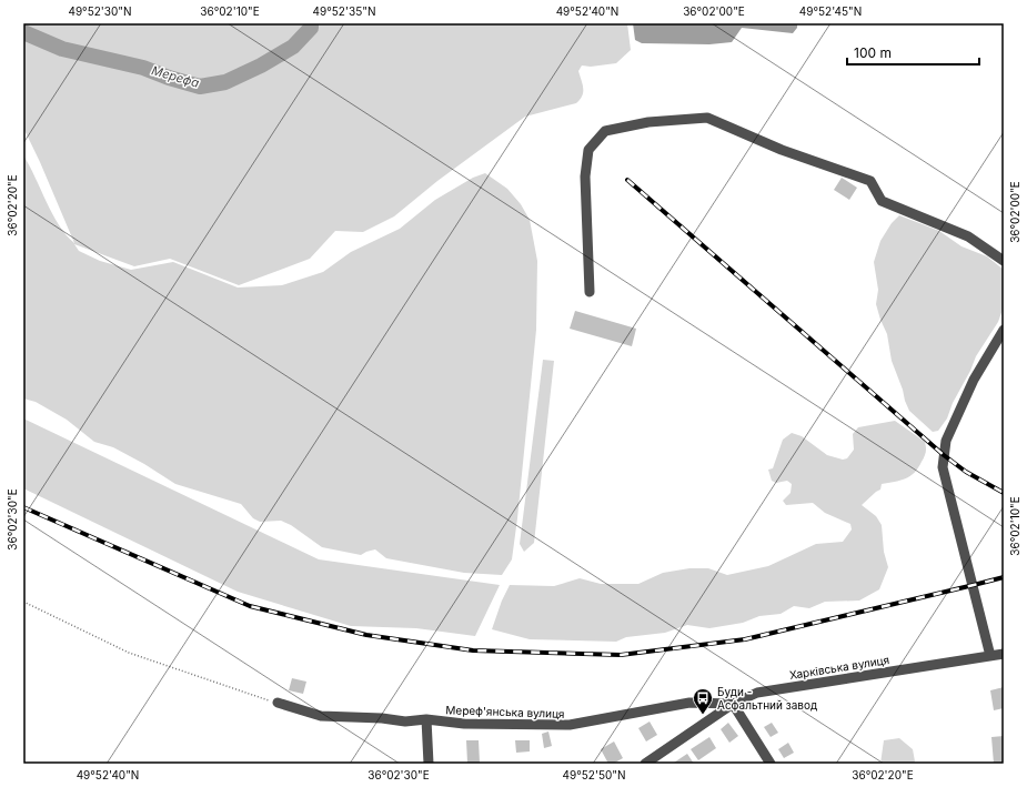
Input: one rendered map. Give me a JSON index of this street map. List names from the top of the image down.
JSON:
{
  "streets": {
    "street": ["Харківська вулиця", "Мереф'янська вулиця"]
  },
  "crossings": [
    ["Харківська вулиця", "Мереф'янська вулиця"]
  ],
  "water": ["Мерефа"],
  "places": {
    "bus stop": ["Буди - Асфальтний завод"]
  },
  "scale_bar": "100 m",
  "coordinates": [
    "49°52'30\"N",
    "36°02'10\"E",
    "49°52'35\"N",
    "49°52'40\"N",
    "36°02'00\"E",
    "49°52'45\"N",
    "36°02'20\"E",
    "36°02'30\"E",
    "49°52'50\"N"
  ]
}
